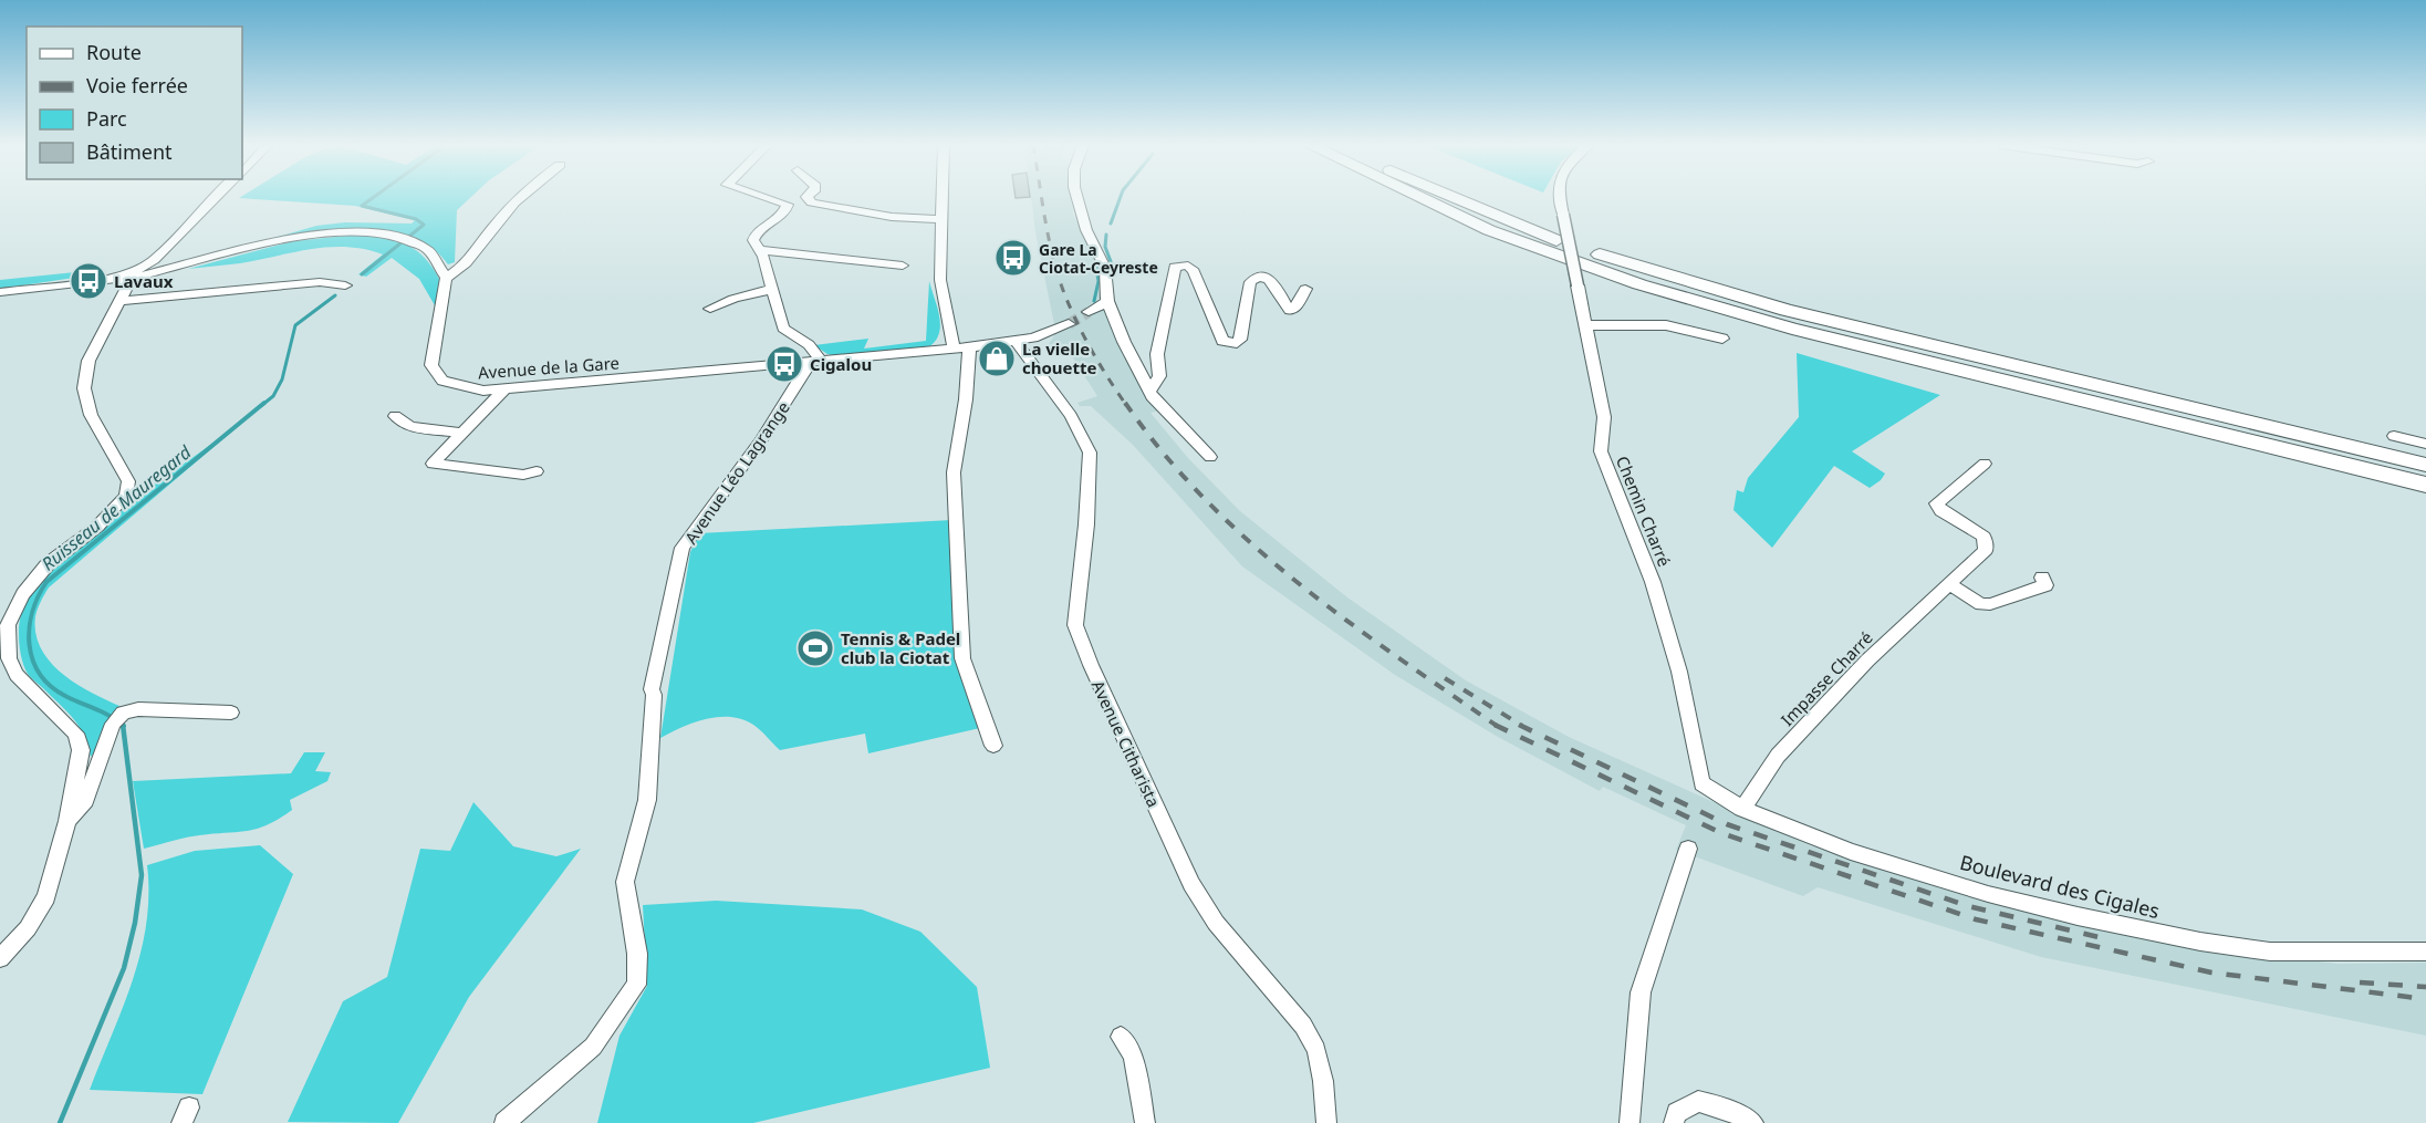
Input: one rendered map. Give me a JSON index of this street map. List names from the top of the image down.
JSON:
{
  "streets": {
    "street": [
      "Avenue de la Gare",
      "Avenue Léo Lagrange",
      "Chemin Charré",
      "Impasse Charré",
      "Avenue Citharista",
      "Boulevard des Cigales"
    ]
  },
  "crossings": [
    ["Avenue de la Gare", "Avenue Léo Lagrange"],
    ["Avenue de la Gare", "Avenue Citharista"],
    ["Chemin Charré", "Boulevard des Cigales"],
    ["Impasse Charré", "Boulevard des Cigales"]
  ],
  "water": ["Ruisseau de Mauregard"],
  "places": {
    "bus stop": ["Gare La Ciotat-Ceyreste", "Lavaux", "Cigalou"],
    "shop": ["La vielle chouette"],
    "sports": ["Tennis & Padel club la Ciotat"]
  },
  "legend": [
    "Route",
    "Voie ferrée",
    "Parc",
    "Bâtiment"
  ]
}
